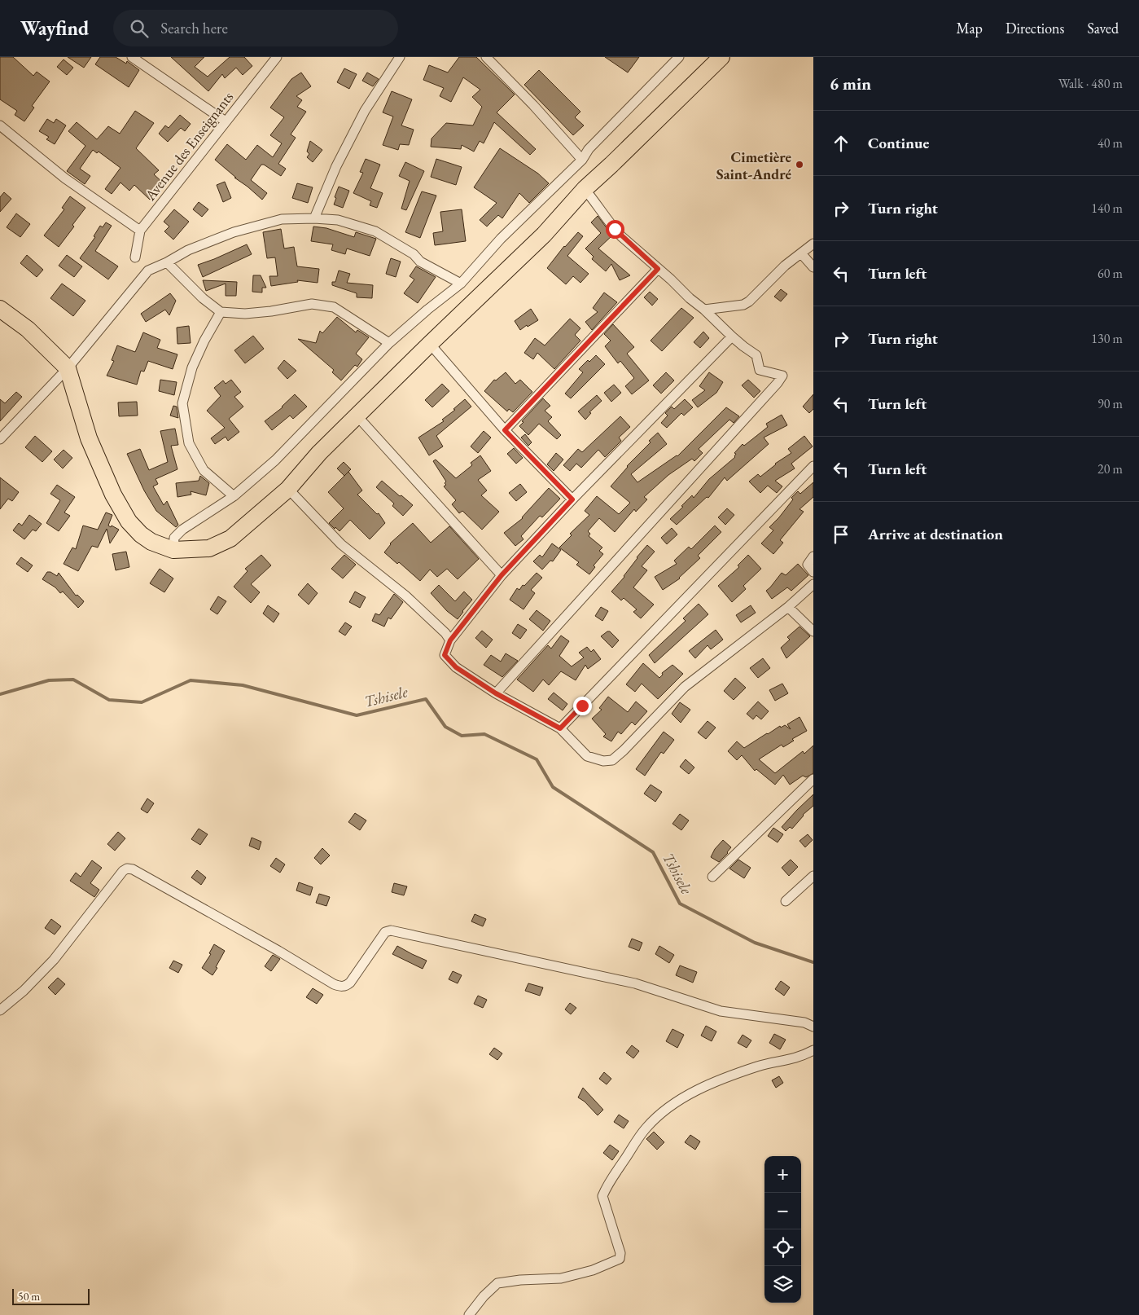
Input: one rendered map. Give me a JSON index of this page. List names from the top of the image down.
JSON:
{
  "streets": {
    "street": ["Avenue des Enseignants"]
  },
  "water": ["Tshisele"],
  "places": ["Cimetière Saint-André"],
  "scale_bar": "50 m",
  "page": {
    "header": "Wayfind",
    "search": "Search here",
    "nav": ["Map", "Directions", "Saved"],
    "heading": ["6 min", "Walk · 480 m"],
    "list": [
      ["Continue", "40 m"],
      ["Turn right", "140 m"],
      ["Turn left", "60 m"],
      ["Turn right", "130 m"],
      ["Turn left", "90 m"],
      ["Turn left", "20 m"],
      "Arrive at destination"
    ],
    "map_buttons": ["+", "−"],
    "scale": "50 m"
  }
}
